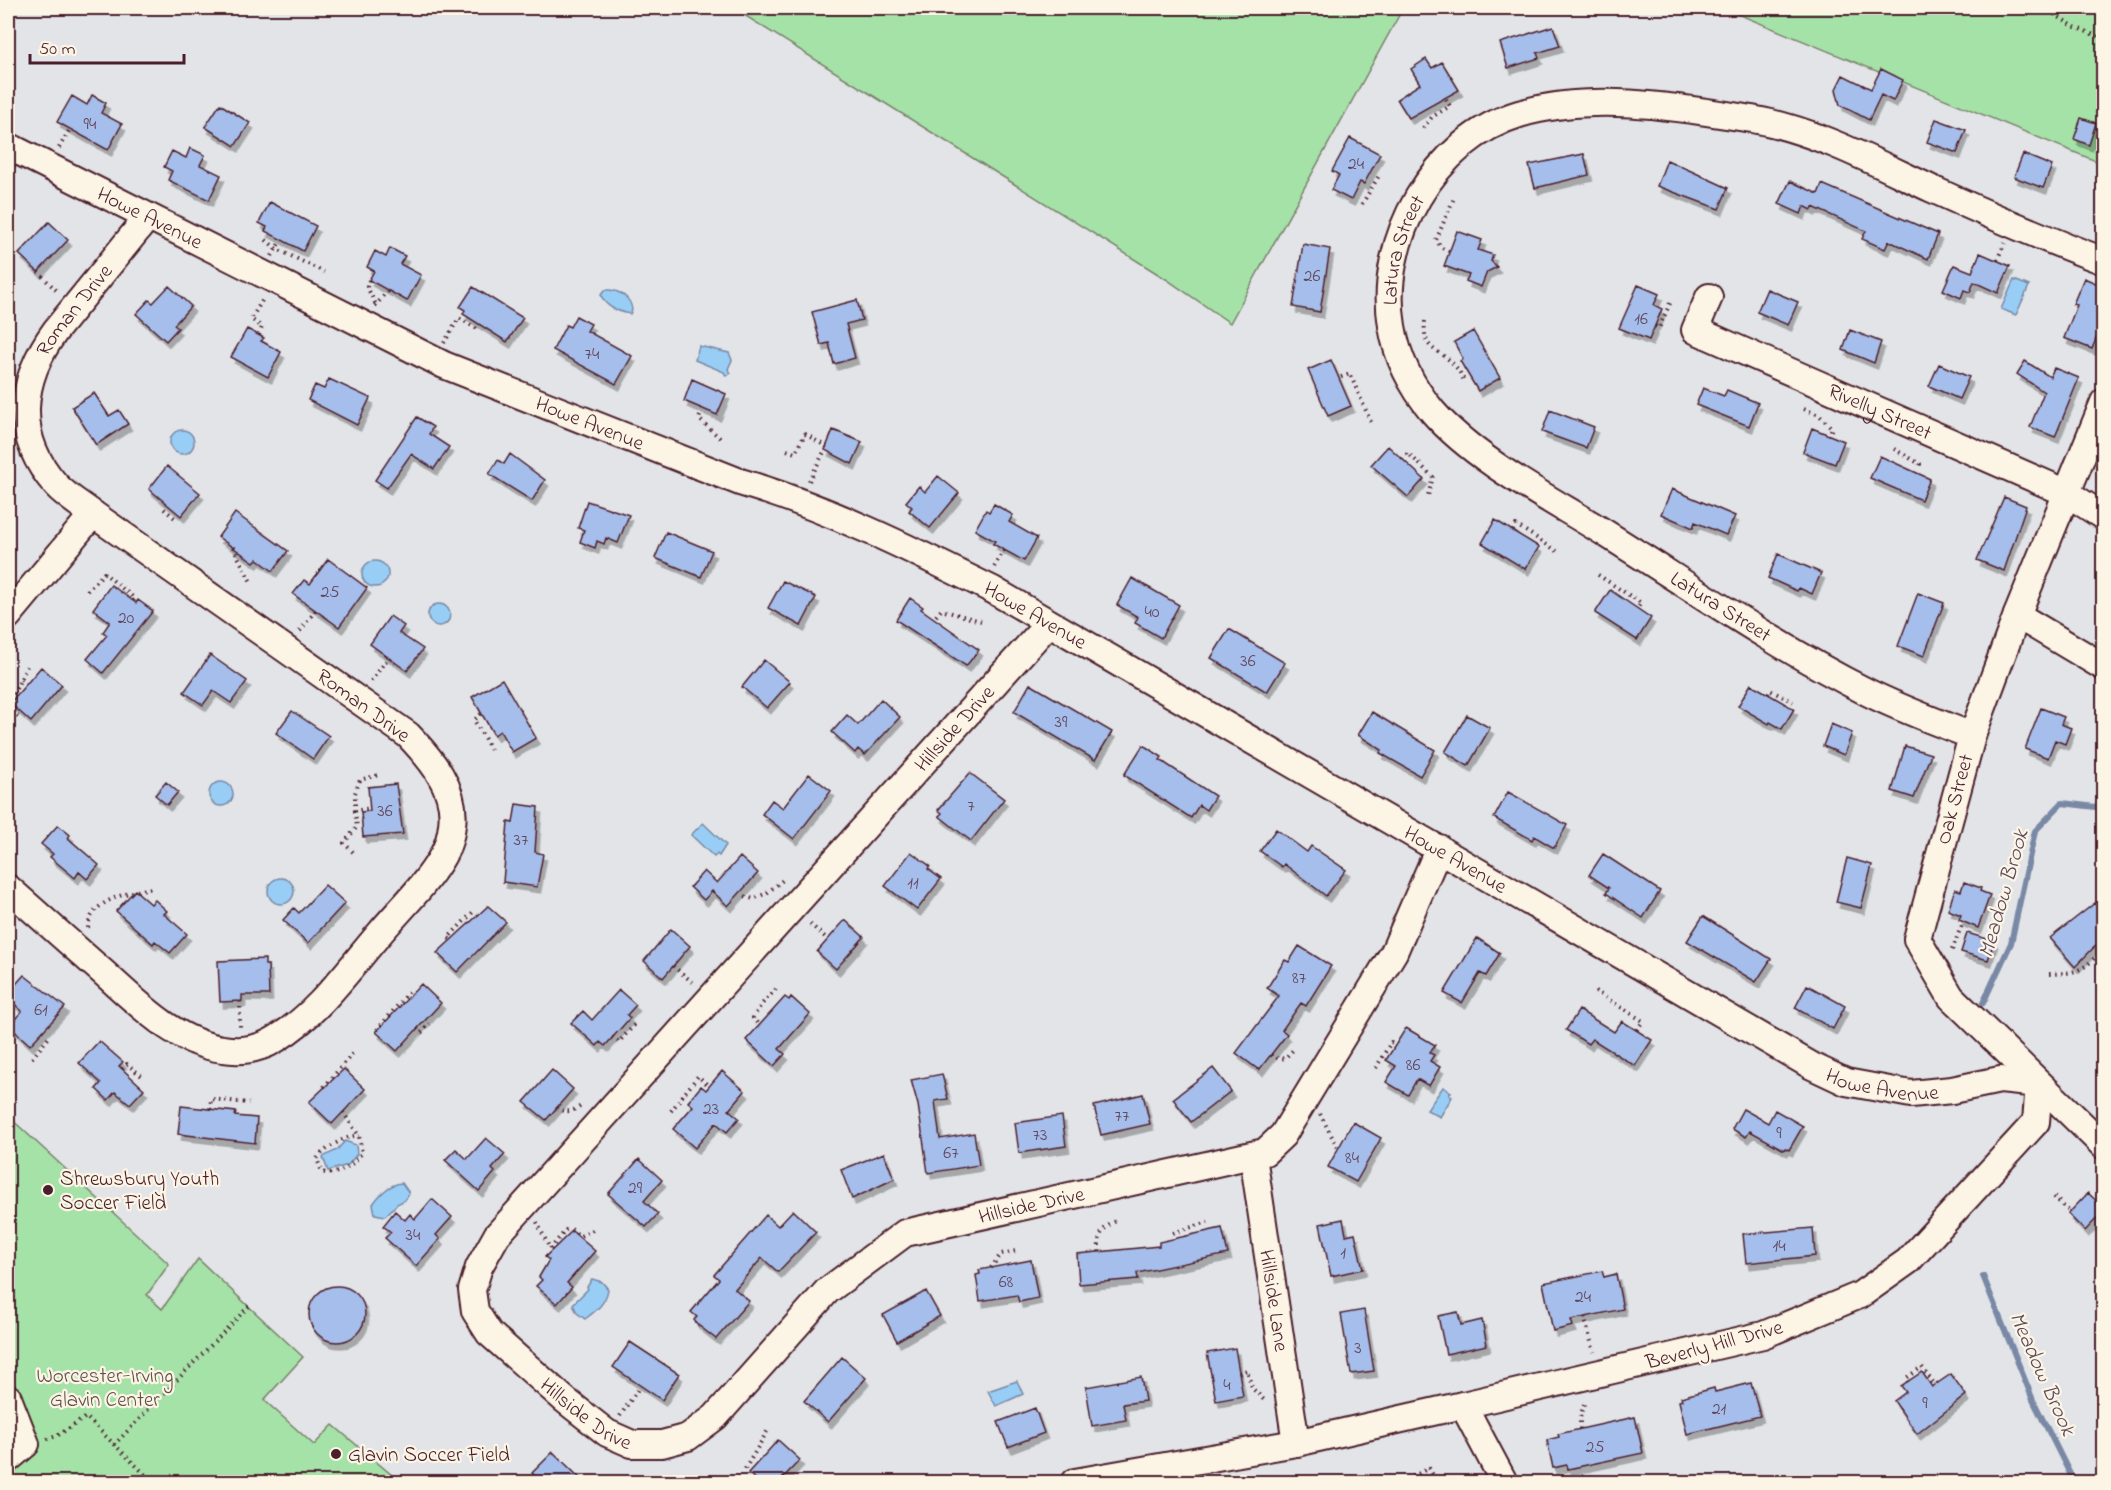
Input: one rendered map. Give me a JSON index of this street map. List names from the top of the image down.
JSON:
{
  "streets": {
    "street": [
      "Howe Avenue",
      "Latura Street",
      "Roman Drive",
      "Rivelly Street",
      "Hillside Drive",
      "Oak Street",
      "Hillside Lane",
      "Beverly Hill Drive"
    ]
  },
  "crossings": [
    ["Howe Avenue", "Roman Drive"],
    ["Howe Avenue", "Hillside Drive"],
    ["Howe Avenue", "Oak Street"],
    ["Howe Avenue", "Beverly Hill Drive"],
    ["Latura Street", "Oak Street"],
    ["Rivelly Street", "Oak Street"],
    ["Hillside Drive", "Hillside Lane"],
    ["Oak Street", "Beverly Hill Drive"],
    ["Hillside Lane", "Beverly Hill Drive"]
  ],
  "water": ["Meadow Brook"],
  "parks": ["Worcester-Irving Glavin Center"],
  "places": ["Shrewsbury Youth Soccer Field", "Glavin Soccer Field"],
  "house_numbers": [
    "94",
    "24",
    "26",
    "16",
    "74",
    "25",
    "40",
    "20",
    "36",
    "39",
    "7",
    "36",
    "37",
    "11",
    "87",
    "61",
    "86",
    "23",
    "77",
    "9",
    "73",
    "67",
    "84",
    "29",
    "34",
    "14",
    "1",
    "68",
    "24",
    "3",
    "4",
    "9",
    "21",
    "25"
  ],
  "scale_bar": "50 m"
}
